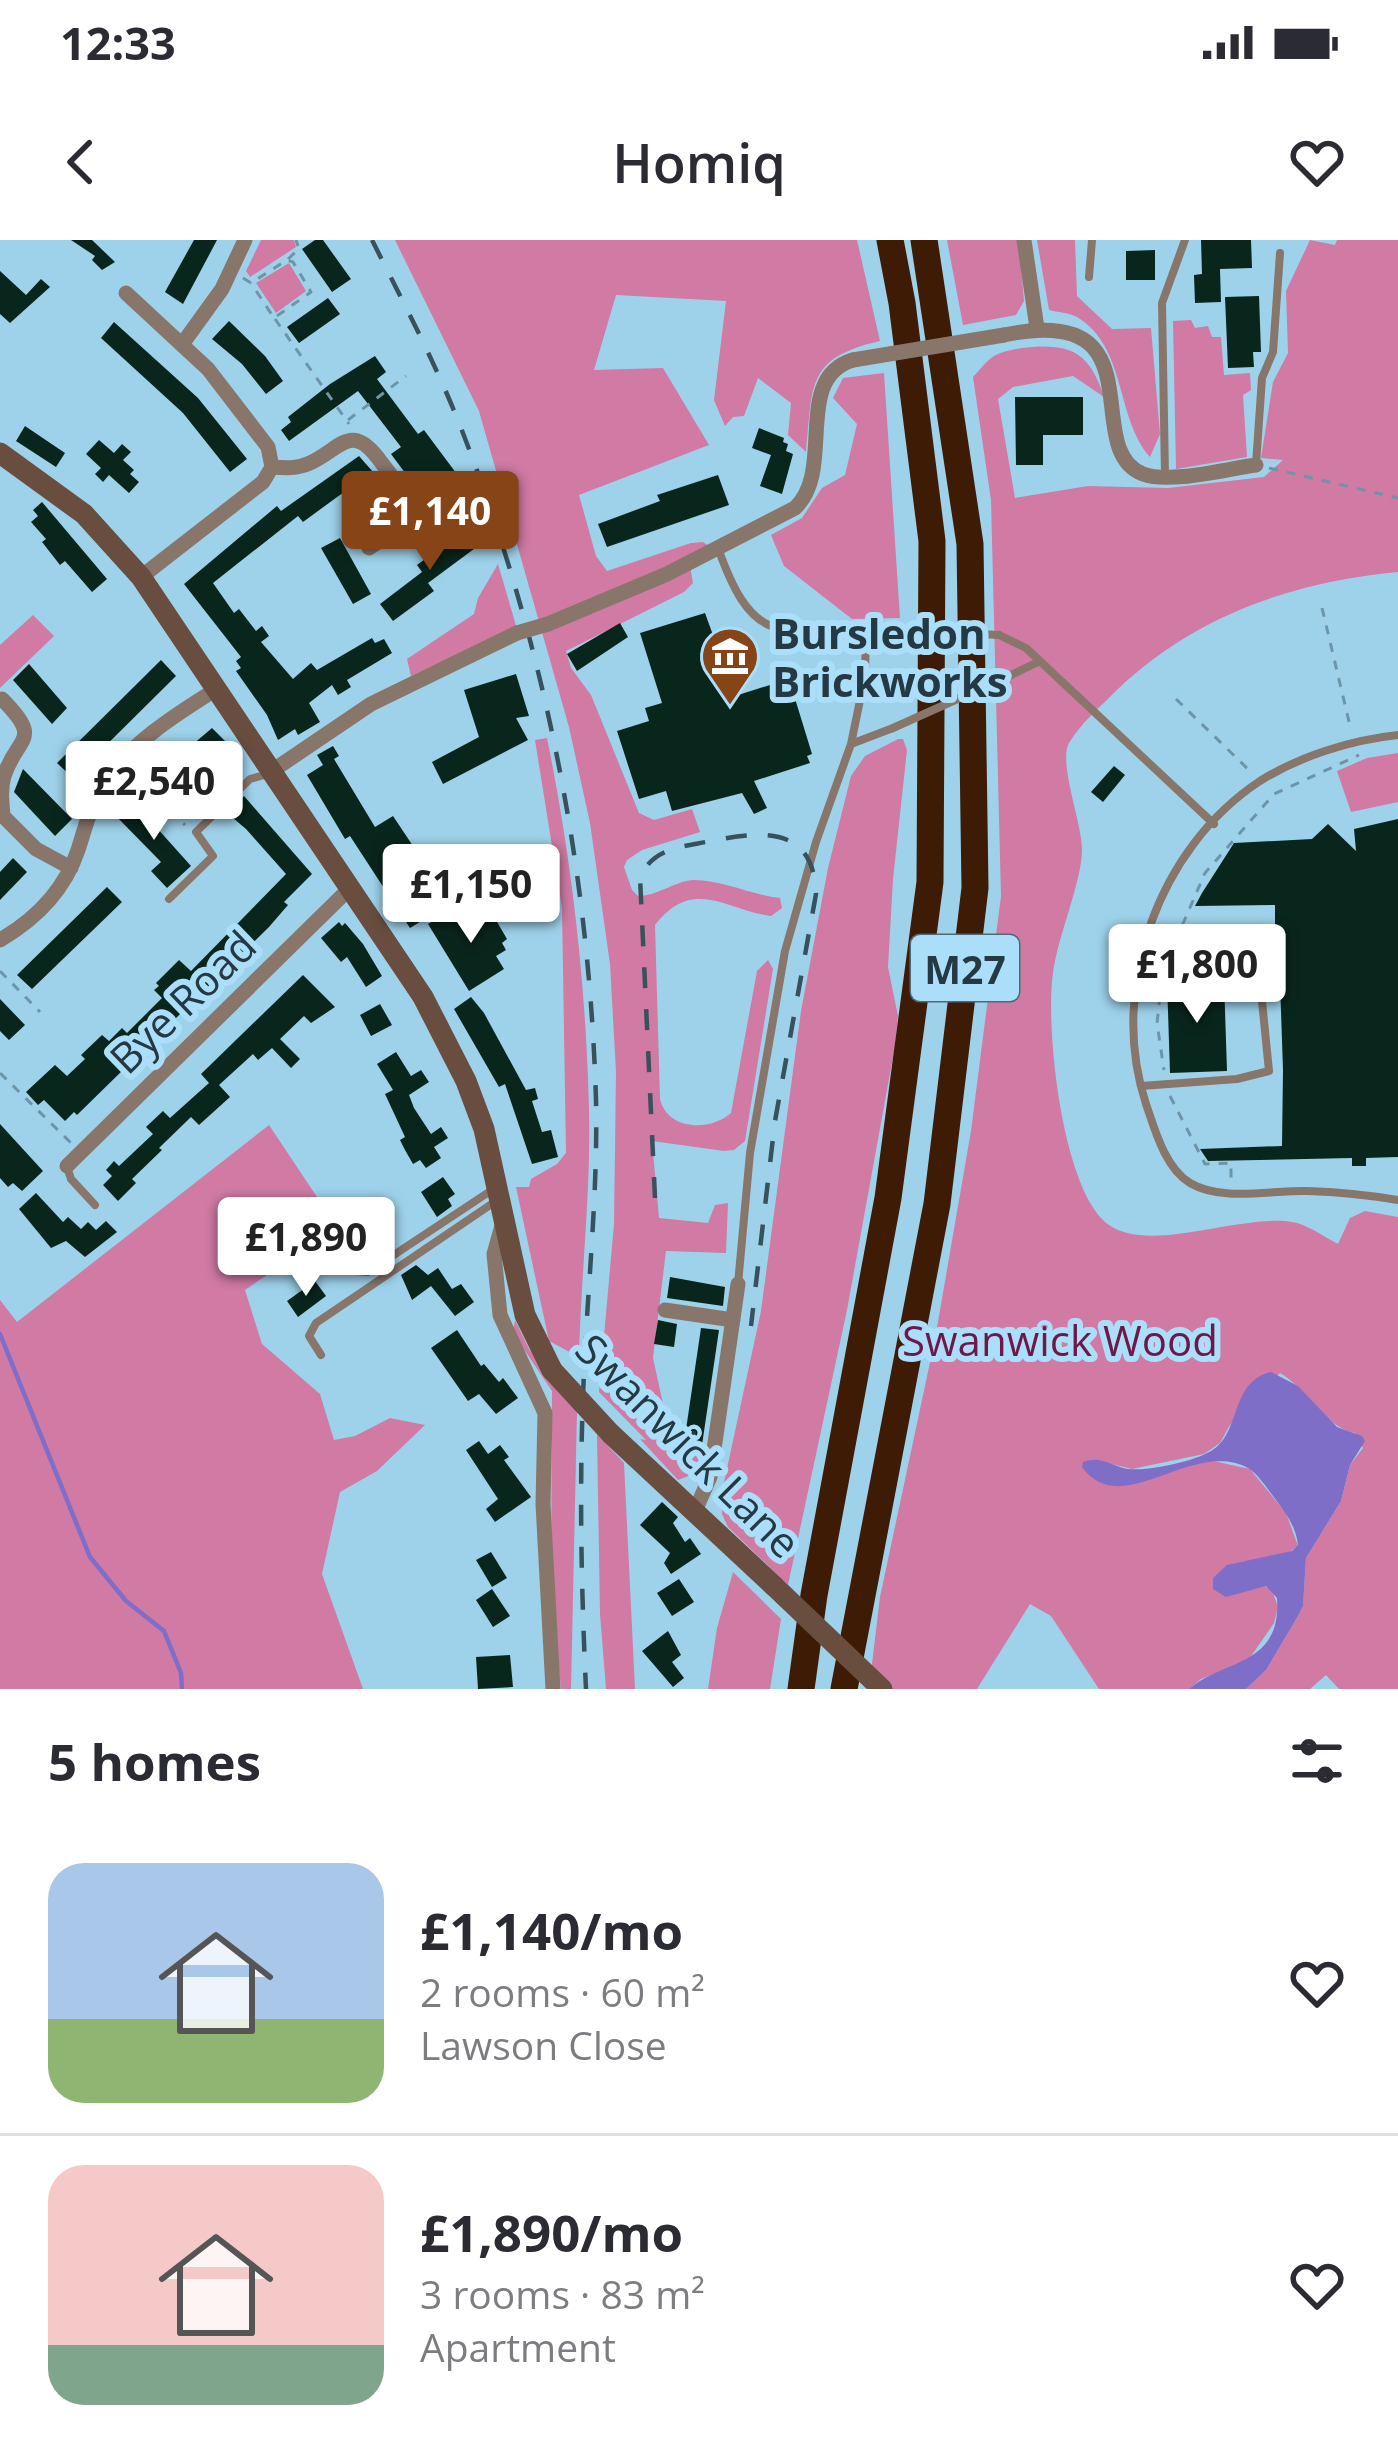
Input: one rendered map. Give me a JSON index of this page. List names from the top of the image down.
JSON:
{
  "streets": {
    "highway": ["M27"],
    "street": ["Bye Road", "Swanwick Lane"]
  },
  "crossings": [
    ["Bye Road", "Swanwick Lane"]
  ],
  "parks": ["Swanwick Wood"],
  "places": {
    "museum": ["Bursledon Brickworks"]
  },
  "page": {
    "status": "12:33",
    "header": "Homiq",
    "price": [
      "£1,140",
      "£2,540",
      "£1,150",
      "£1,800",
      "£1,890"
    ],
    "heading": "5 homes",
    "list": [
      {
        "name": "£1,140/mo",
        "note": "2 rooms · 60 m² · Lawson Close"
      },
      {
        "name": "£1,890/mo",
        "note": "3 rooms · 83 m² · Apartment"
      }
    ]
  }
}
